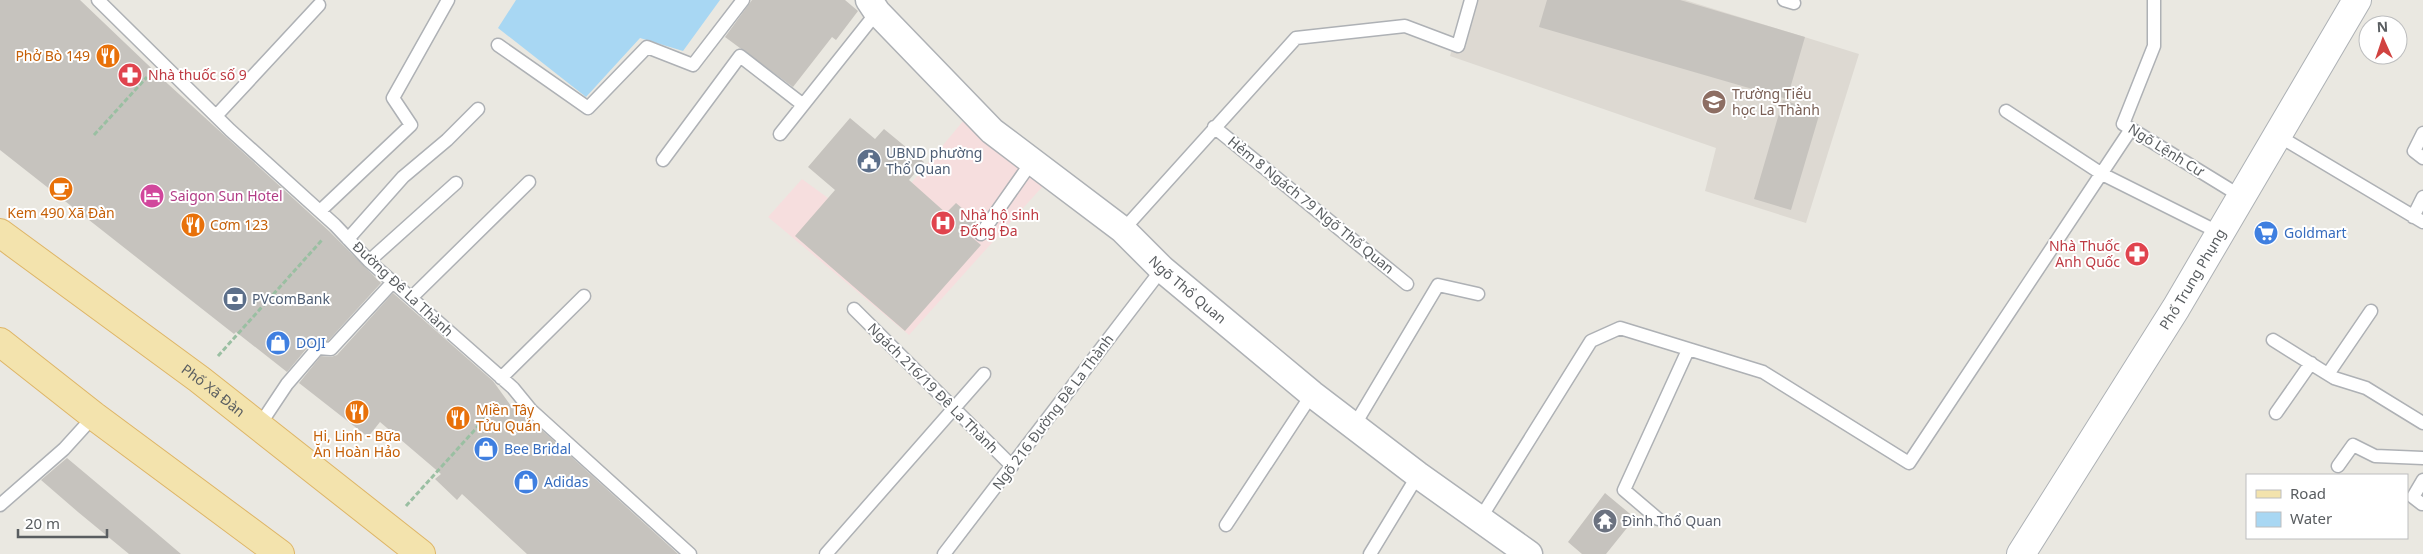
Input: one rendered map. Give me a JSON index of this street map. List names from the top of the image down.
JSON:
{
  "streets": {
    "main road": ["Phố Xã Đàn"],
    "street": ["Phố Trung Phụng", "Ngõ Thổ Quan"],
    "lane": [
      "Ngõ Lệnh Cư",
      "Hẻm 8 Ngách 79 Ngõ Thổ Quan",
      "Đường Đê La Thành",
      "Ngách 216/19 Đê La Thành",
      "Ngõ 216 Đường Đê La Thành"
    ]
  },
  "crossings": [
    ["Ngõ Lệnh Cư", "Phố Trung Phụng"],
    ["Ngõ Thổ Quan", "Ngõ 216 Đường Đê La Thành"],
    ["Ngách 216/19 Đê La Thành", "Ngõ 216 Đường Đê La Thành"]
  ],
  "places": {
    "restaurant": [
      "Phở Bò 149",
      "Cơm 123",
      "Hi, Linh - Bữa Ăn Hoàn Hảo",
      "Miền Tây Tửu Quán"
    ],
    "pharmacy": ["Nhà thuốc số 9", "Nhà Thuốc Anh Quốc"],
    "school or university": ["Trường Tiểu học La Thành"],
    "public building": ["UBND phường Thổ Quan"],
    "cafe": ["Kem 490 Xã Đàn"],
    "hotel": ["Saigon Sun Hotel"],
    "hospital": ["Nhà hộ sinh Đống Đa"],
    "supermarket": ["Goldmart"],
    "bank": ["PVcomBank"],
    "shop": ["DOJI", "Bee Bridal", "Adidas"],
    "temple": ["Đình Thổ Quan"]
  },
  "legend": ["Road", "Water"],
  "scale_bar": "20 m",
  "north": "top"
}
